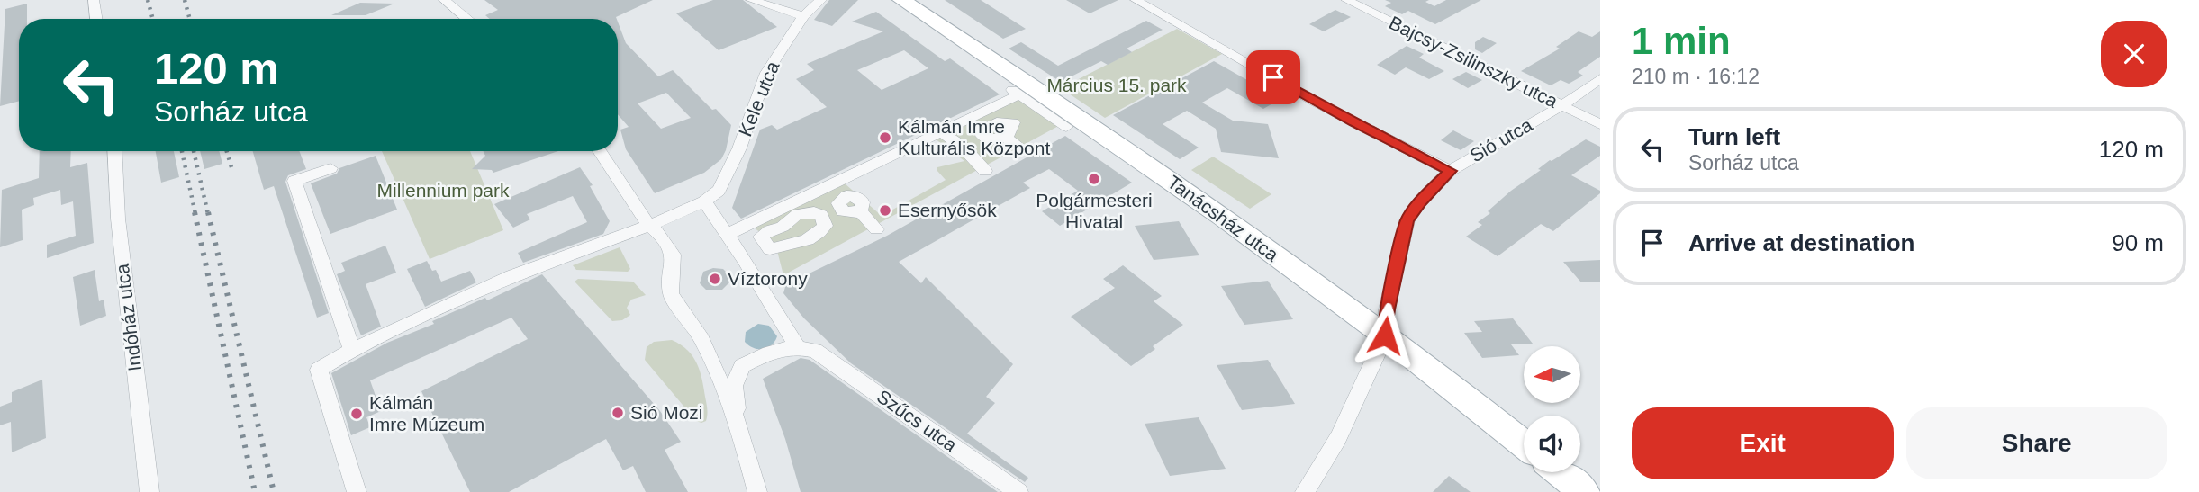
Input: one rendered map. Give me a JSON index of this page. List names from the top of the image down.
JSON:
{
  "streets": {
    "main road": ["Tanácsház utca"],
    "street": [
      "Bajcsy-Zsilinszky utca",
      "Kele utca",
      "Sió utca",
      "Indóház utca",
      "Szűcs utca"
    ]
  },
  "crossings": [
    ["Bajcsy-Zsilinszky utca", "Sió utca"],
    ["Sió utca", "Tanácsház utca"]
  ],
  "parks": ["Március 15. park", "Millennium park"],
  "places": [
    "Kálmán Imre Kulturális Központ",
    "Polgármesteri Hivatal",
    "Esernyősök",
    "Víztorony",
    "Sió Mozi",
    "Kálmán Imre Múzeum"
  ],
  "north": "left",
  "page": {
    "heading": ["1 min", "210 m · 16:12"],
    "turn": ["120 m", "Sorház utca"],
    "list": [
      {
        "name": "Turn left",
        "note": "Sorház utca",
        "value": "120 m"
      },
      {
        "name": "Arrive at destination",
        "value": "90 m"
      }
    ],
    "buttons": ["Exit", "Share"]
  }
}
